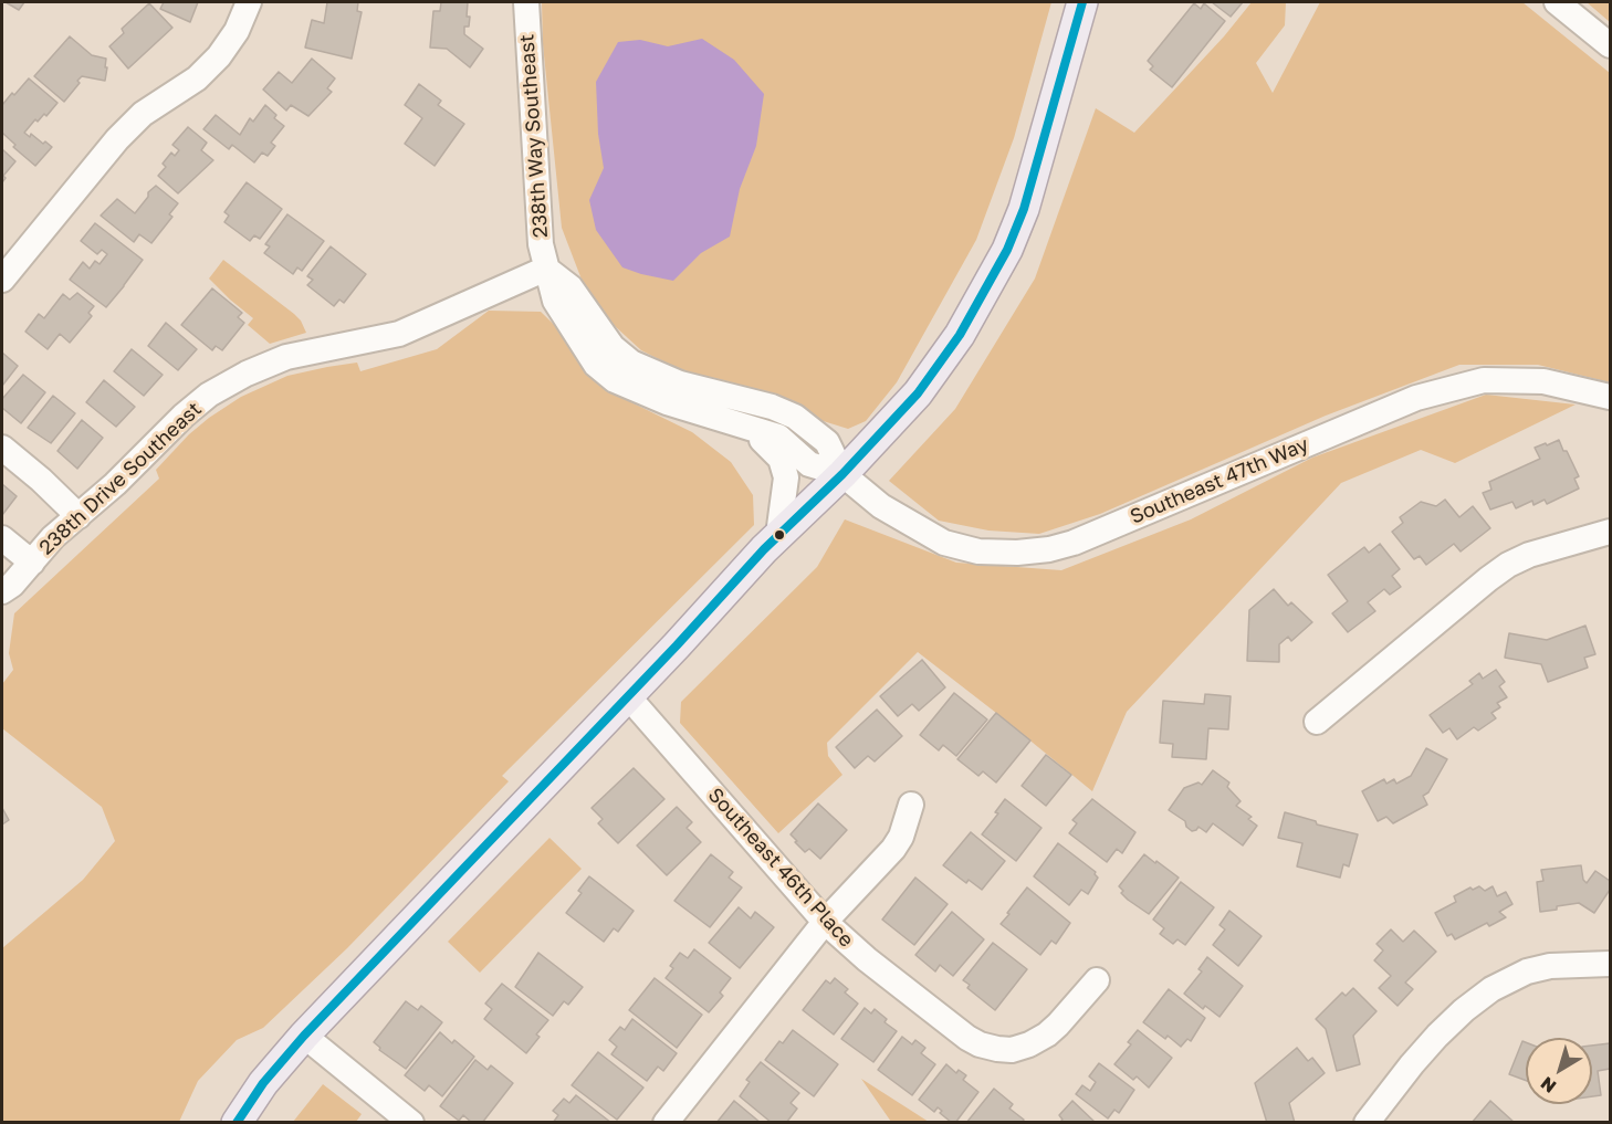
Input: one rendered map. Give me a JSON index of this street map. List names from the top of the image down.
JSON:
{
  "streets": {
    "street": [
      "238th Way Southeast",
      "238th Drive Southeast",
      "Southeast 47th Way",
      "Southeast 46th Place"
    ]
  },
  "crossings": [
    ["238th Way Southeast", "238th Drive Southeast"],
    ["238th Way Southeast", "Southeast 47th Way"]
  ],
  "north": "bottom left"
}
